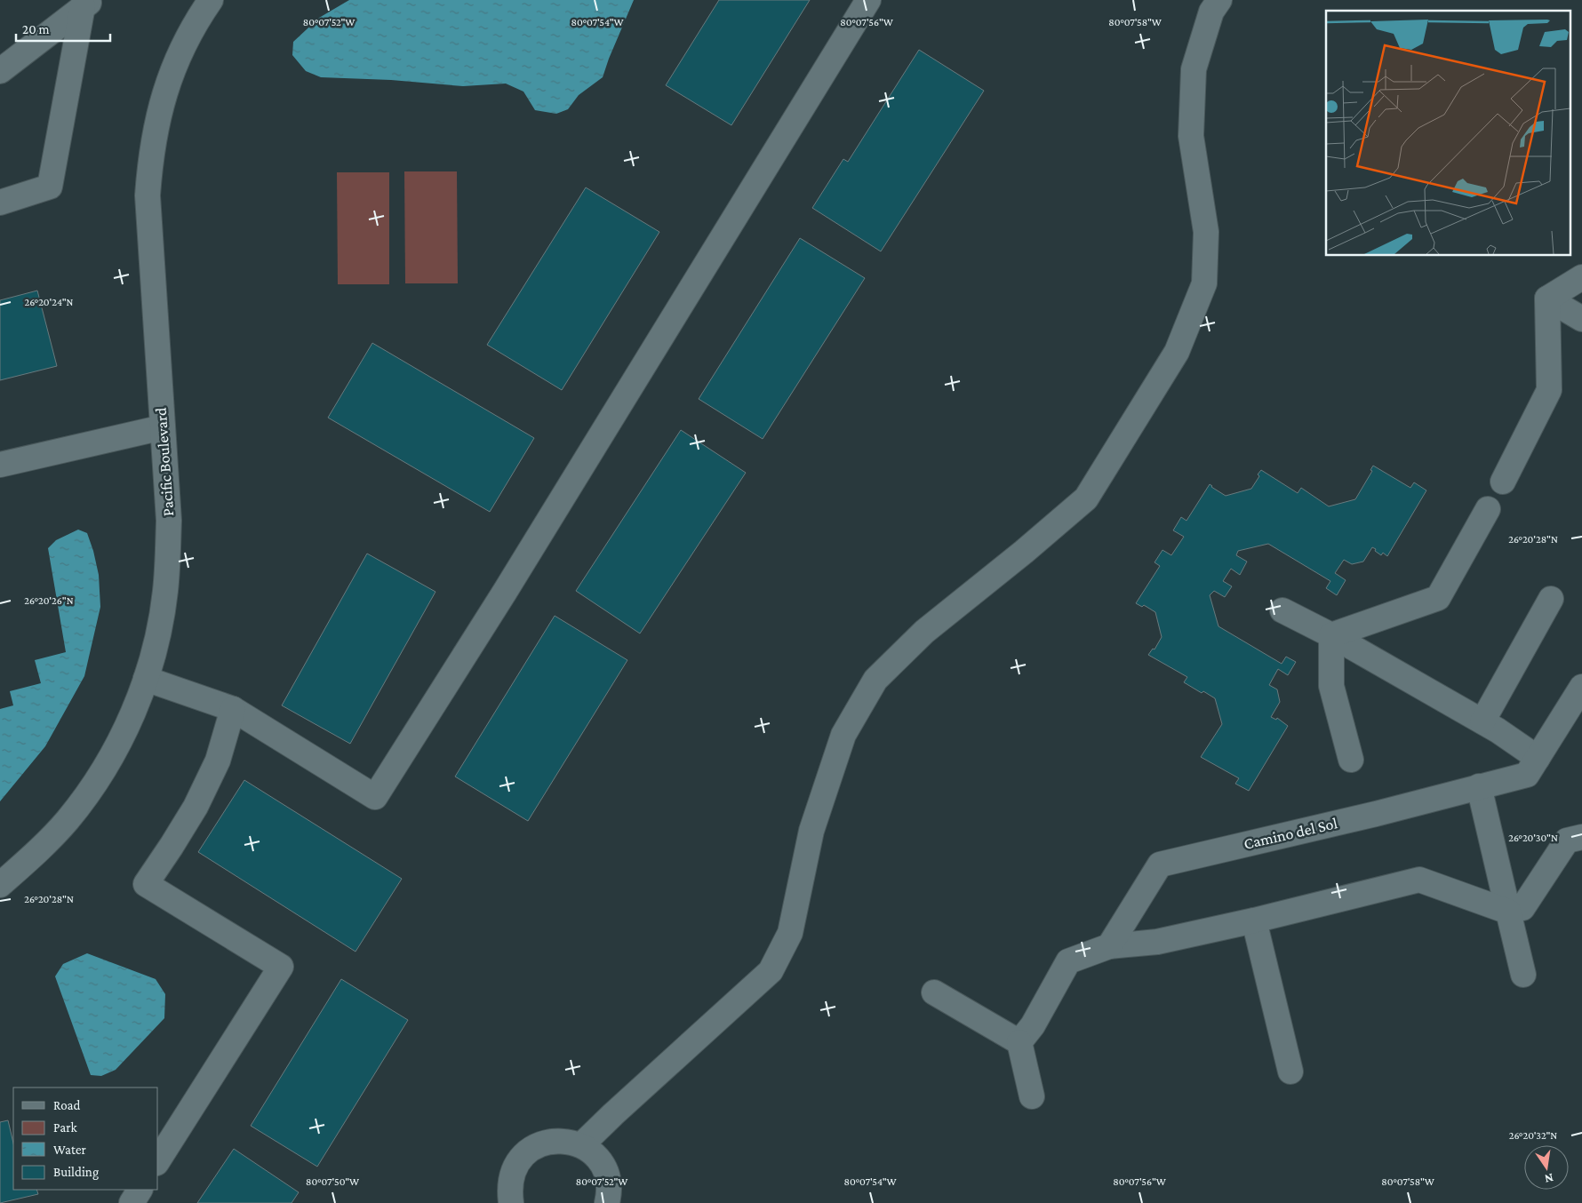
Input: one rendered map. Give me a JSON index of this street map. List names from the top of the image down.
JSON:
{
  "streets": {
    "street": ["Pacific Boulevard", "Camino del Sol"]
  },
  "legend": [
    "Road",
    "Park",
    "Water",
    "Building"
  ],
  "scale_bar": "20 m",
  "north": "bottom",
  "coordinates": [
    "80°07'52\"W",
    "80°07'54\"W",
    "80°07'56\"W",
    "80°07'58\"W",
    "26°20'24\"N",
    "26°20'28\"N",
    "26°20'26\"N",
    "26°20'30\"N",
    "26°20'32\"N",
    "80°07'50\"W"
  ]
}
